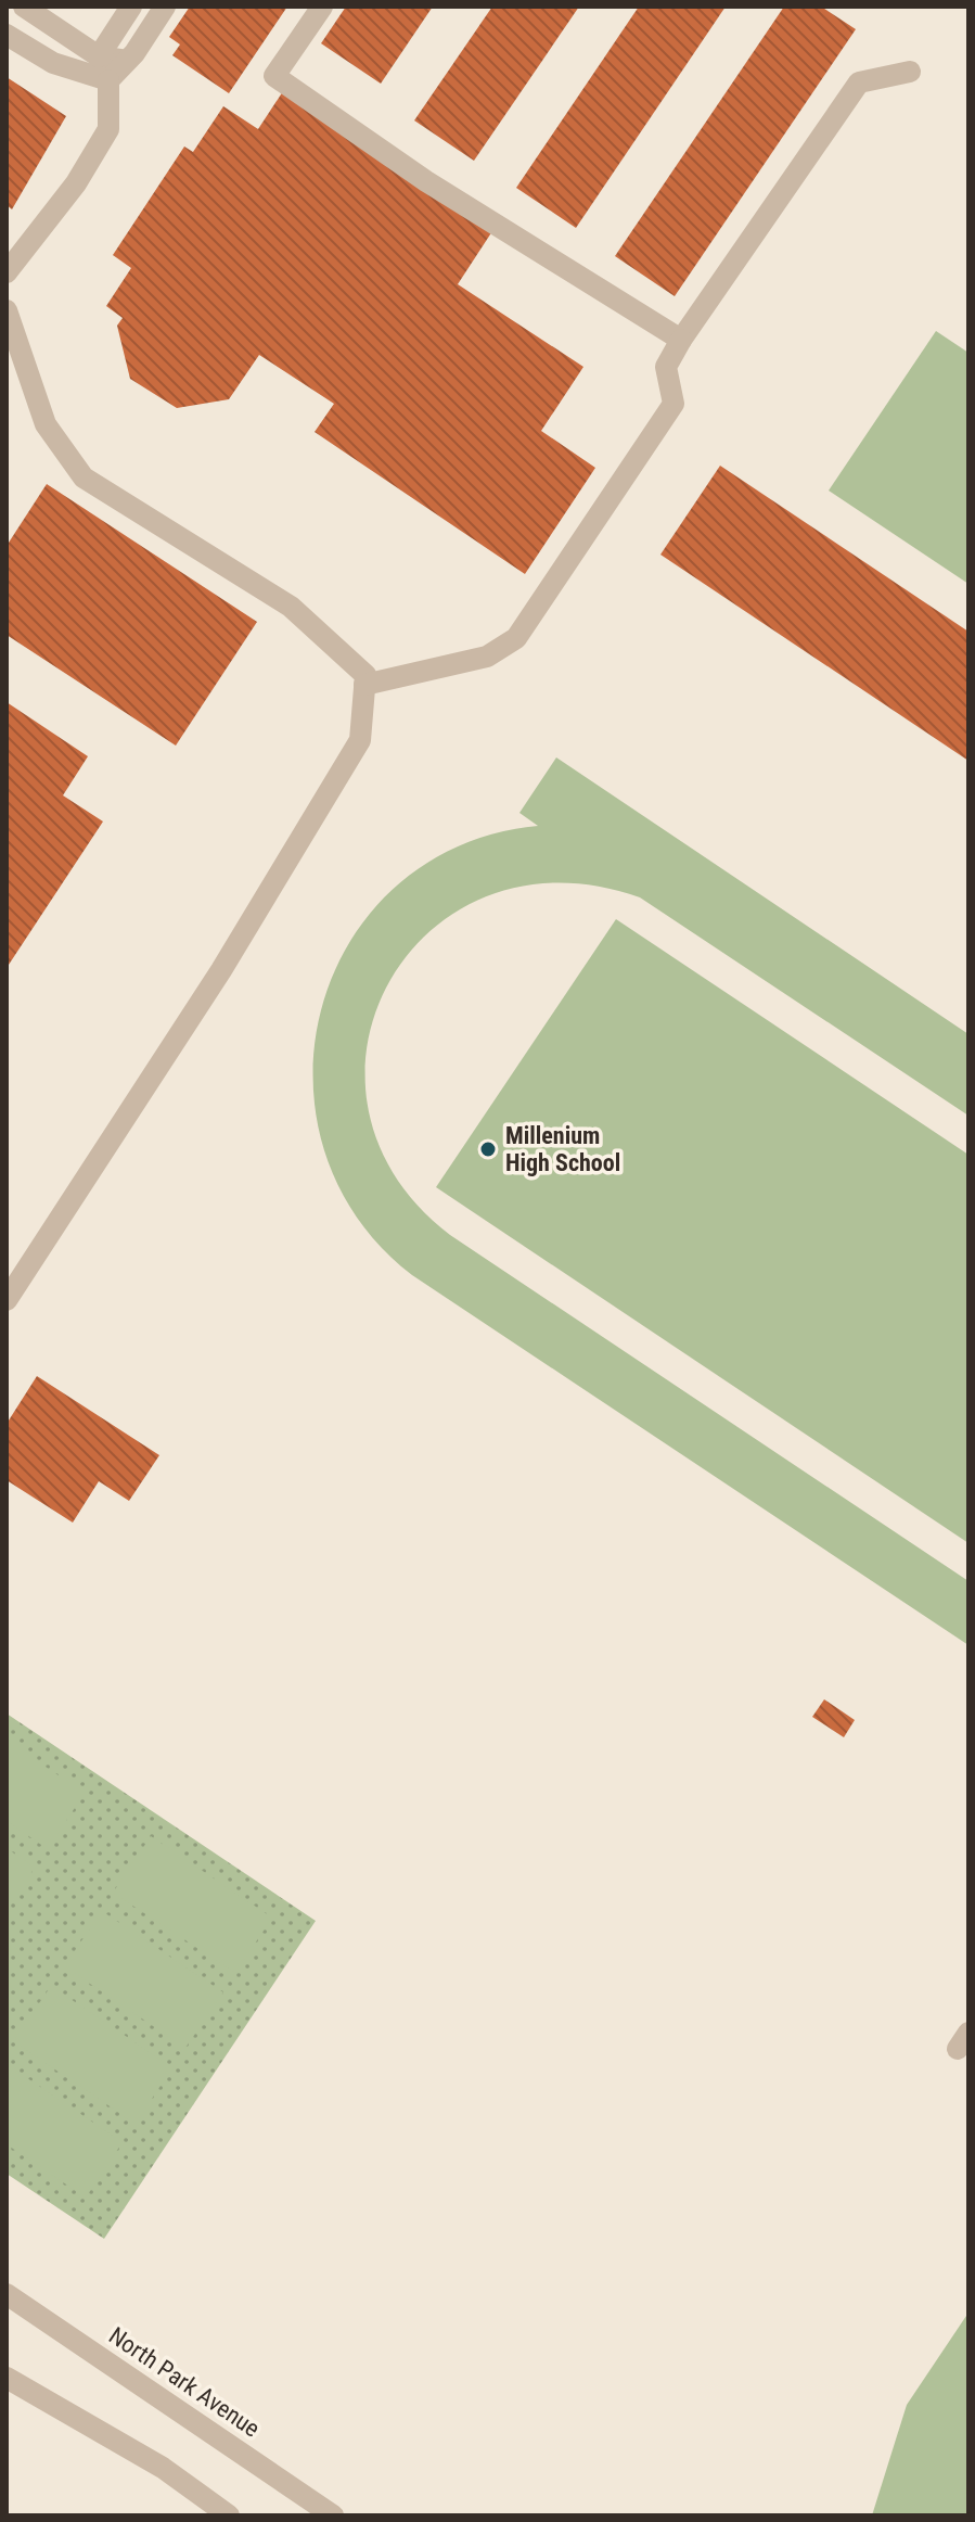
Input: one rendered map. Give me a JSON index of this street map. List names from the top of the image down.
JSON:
{
  "streets": {
    "street": ["North Park Avenue"]
  },
  "places": ["Millenium High School"]
}
